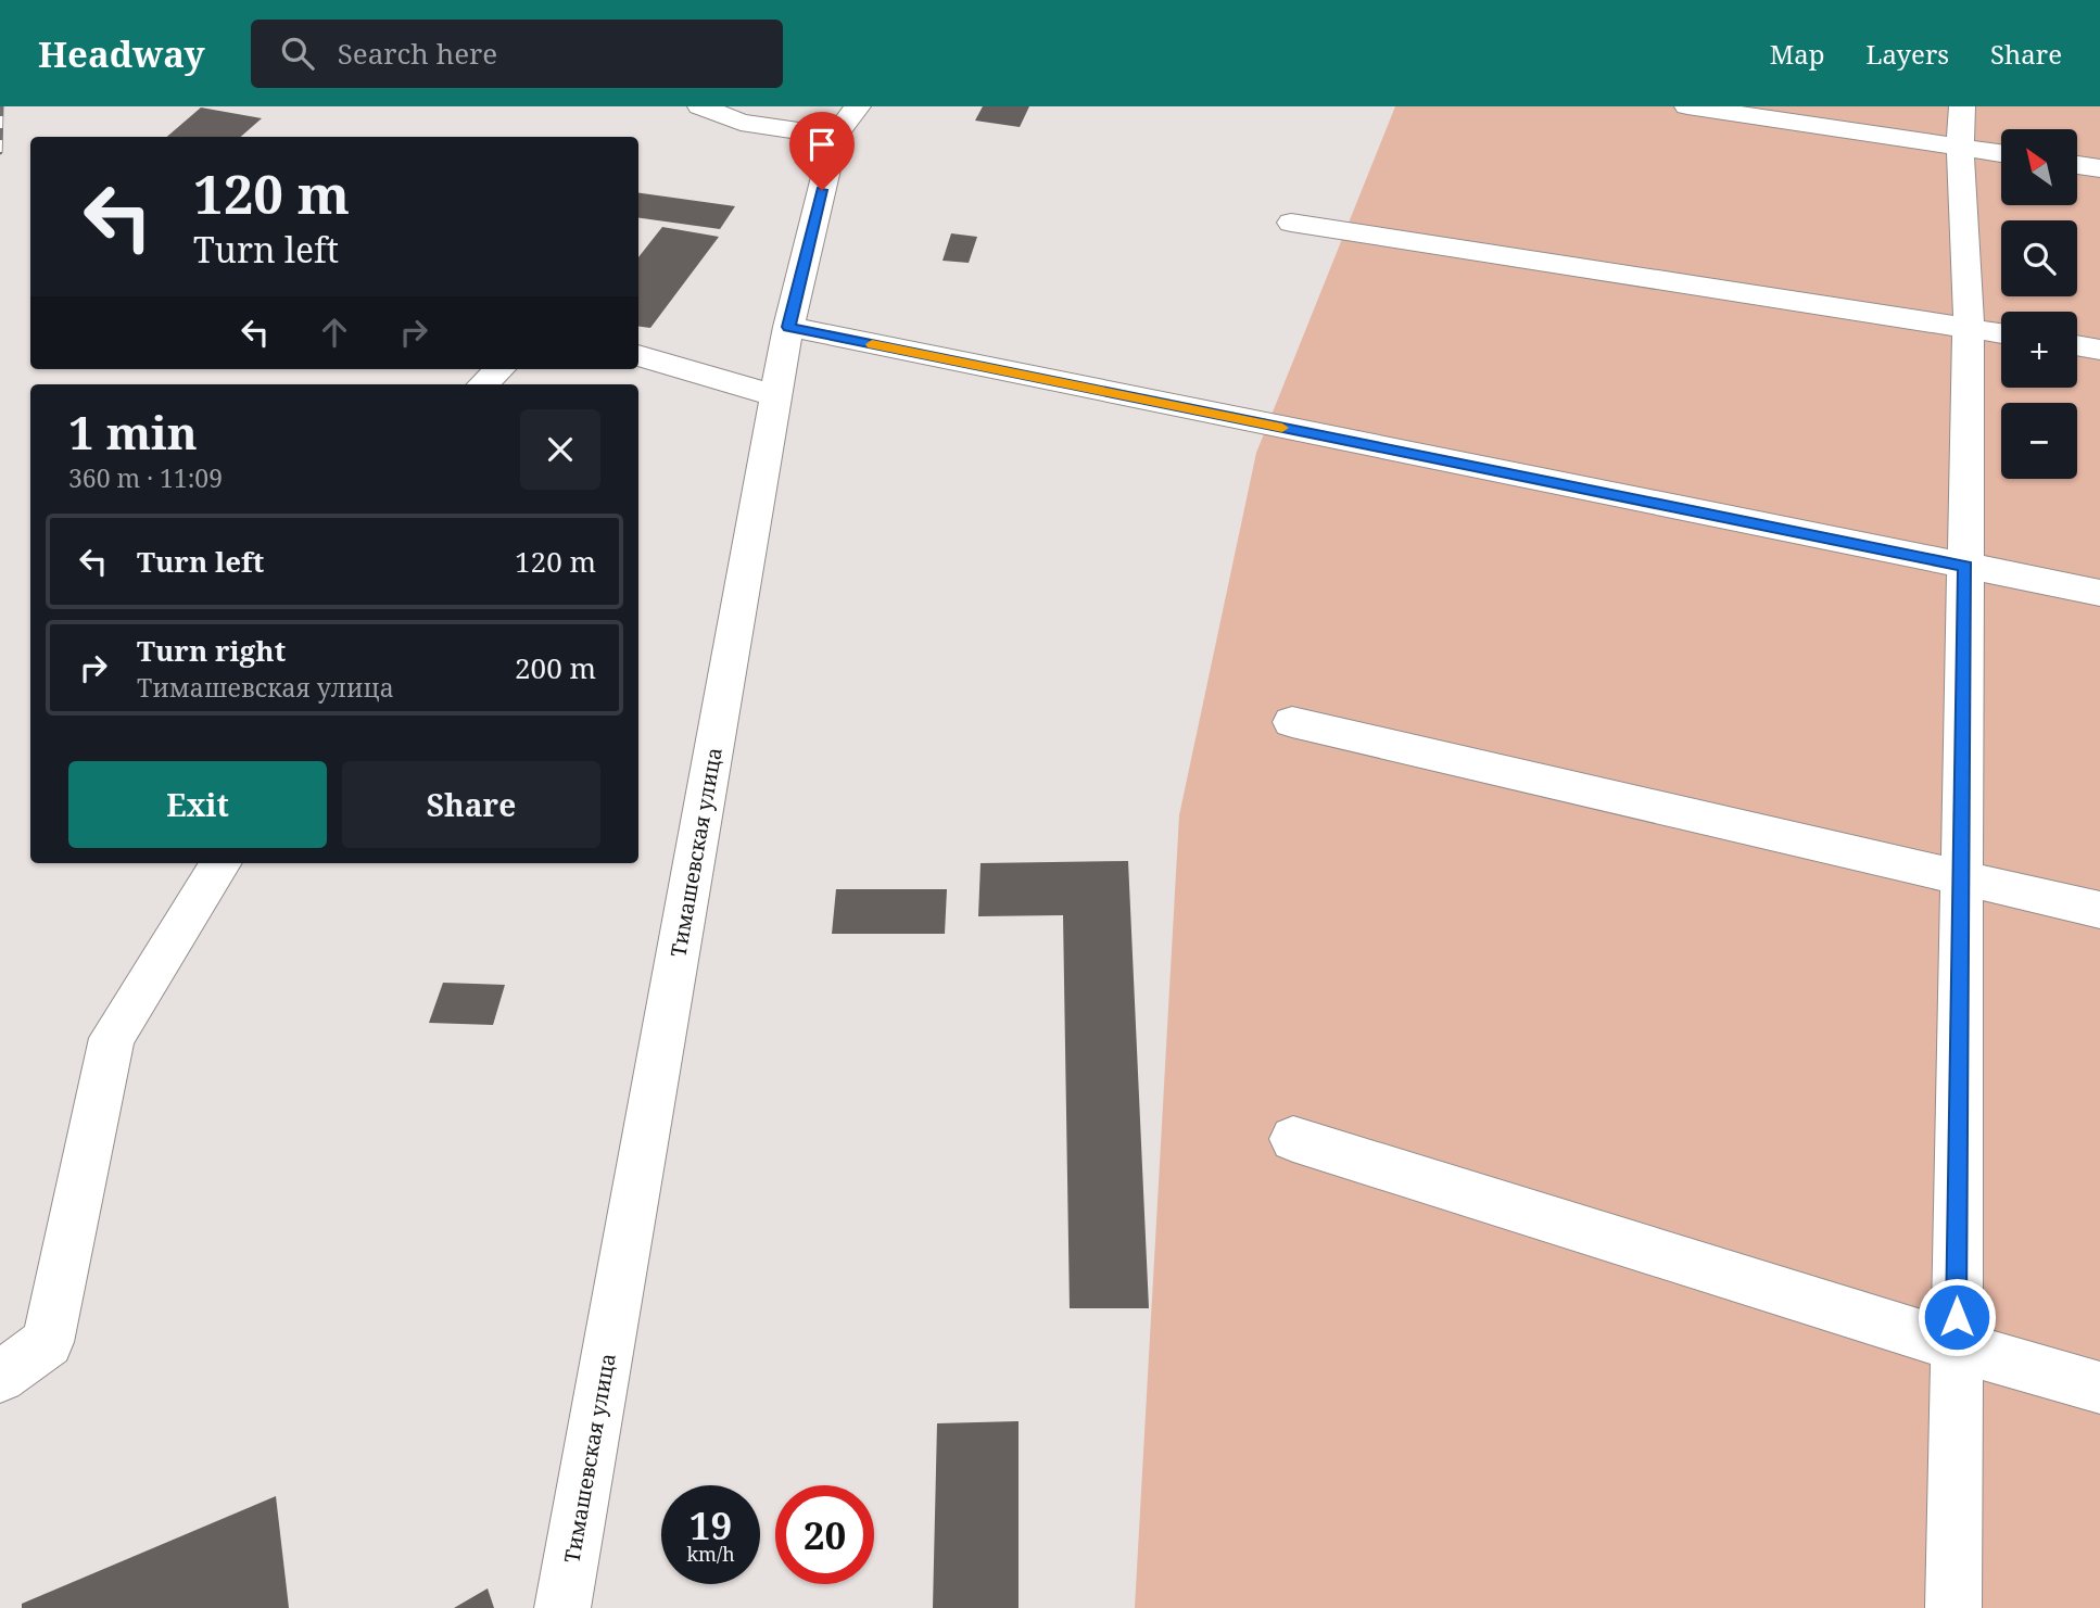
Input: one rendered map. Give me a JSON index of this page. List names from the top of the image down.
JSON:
{
  "streets": {
    "street": ["Тимашевская улица"]
  },
  "north": "top left",
  "page": {
    "header": "Headway",
    "search": "Search here",
    "nav": ["Map", "Layers", "Share"],
    "map_buttons": ["+", "−"],
    "turn": ["120 m", "Turn left"],
    "heading": ["1 min", "360 m · 11:09"],
    "list": [
      {
        "name": "Turn left",
        "value": "120 m"
      },
      {
        "name": "Turn right",
        "note": "Тимашевская улица",
        "value": "200 m"
      }
    ],
    "buttons": ["Exit", "Share"],
    "speed": "19 km/h",
    "limit": "20"
  }
}
